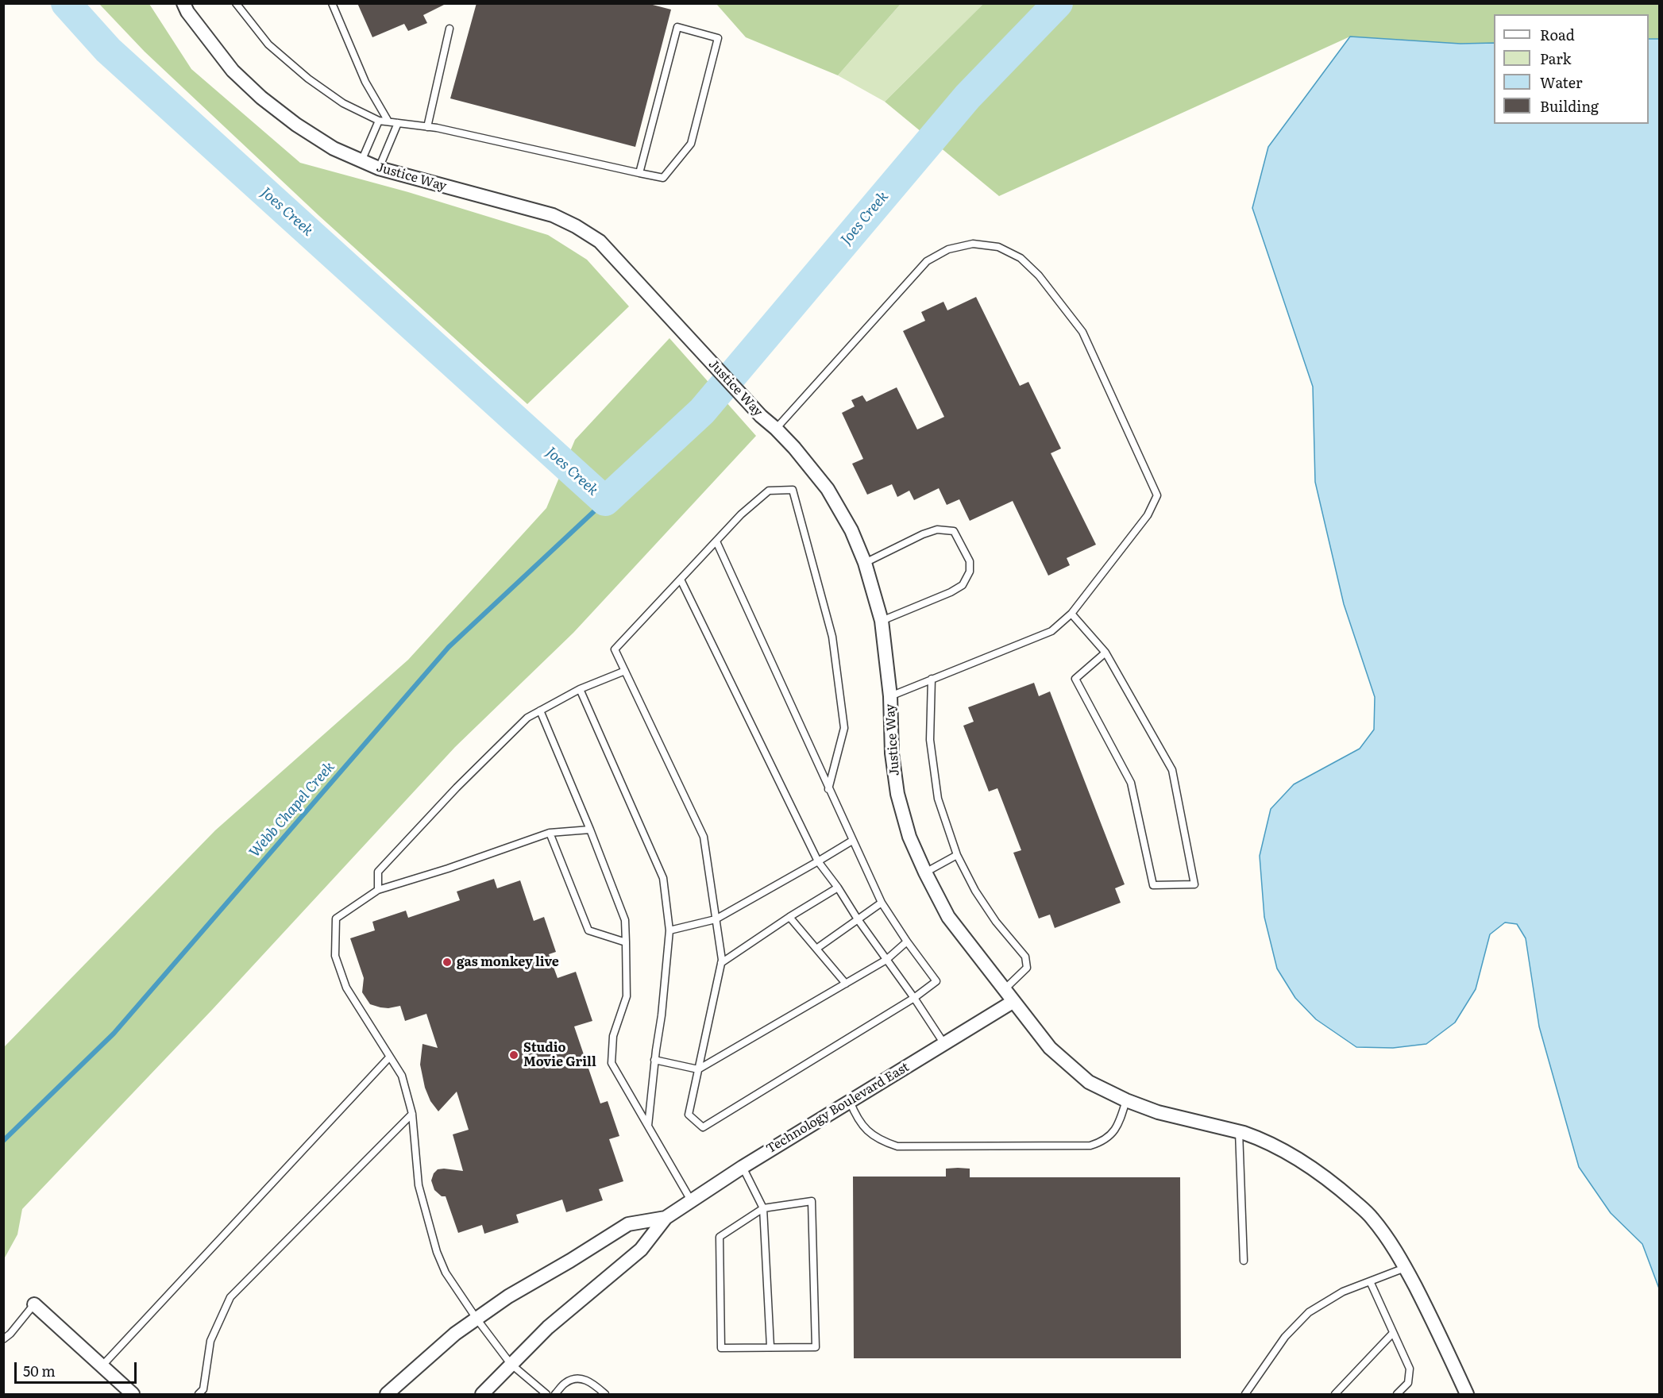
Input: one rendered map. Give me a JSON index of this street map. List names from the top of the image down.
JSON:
{
  "streets": {
    "street": ["Justice Way", "Technology Boulevard East"]
  },
  "crossings": [
    ["Justice Way", "Technology Boulevard East"]
  ],
  "water": ["Joes Creek", "Webb Chapel Creek"],
  "places": ["gas monkey live", "Studio Movie Grill"],
  "legend": [
    "Road",
    "Park",
    "Water",
    "Building"
  ],
  "scale_bar": "50 m"
}
